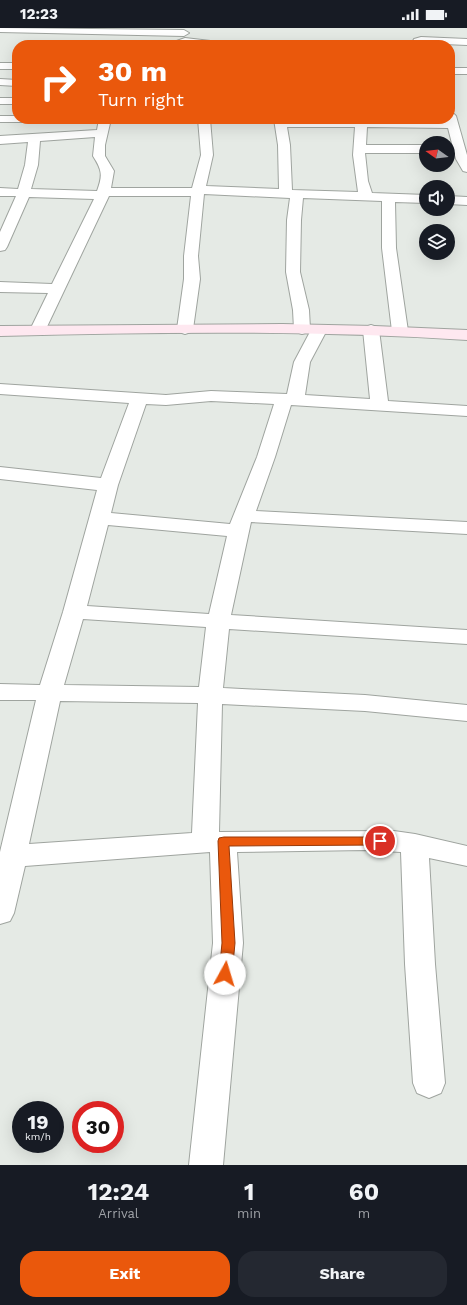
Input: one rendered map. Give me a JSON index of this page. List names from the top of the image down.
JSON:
{
  "north": "left",
  "page": {
    "status": "12:23",
    "turn": ["30 m", "Turn right"],
    "speed": "19 km/h",
    "limit": "30",
    "eta": [
      "12:24",
      "Arrival",
      "1",
      "min",
      "60",
      "m"
    ],
    "buttons": ["Exit", "Share"]
  }
}
